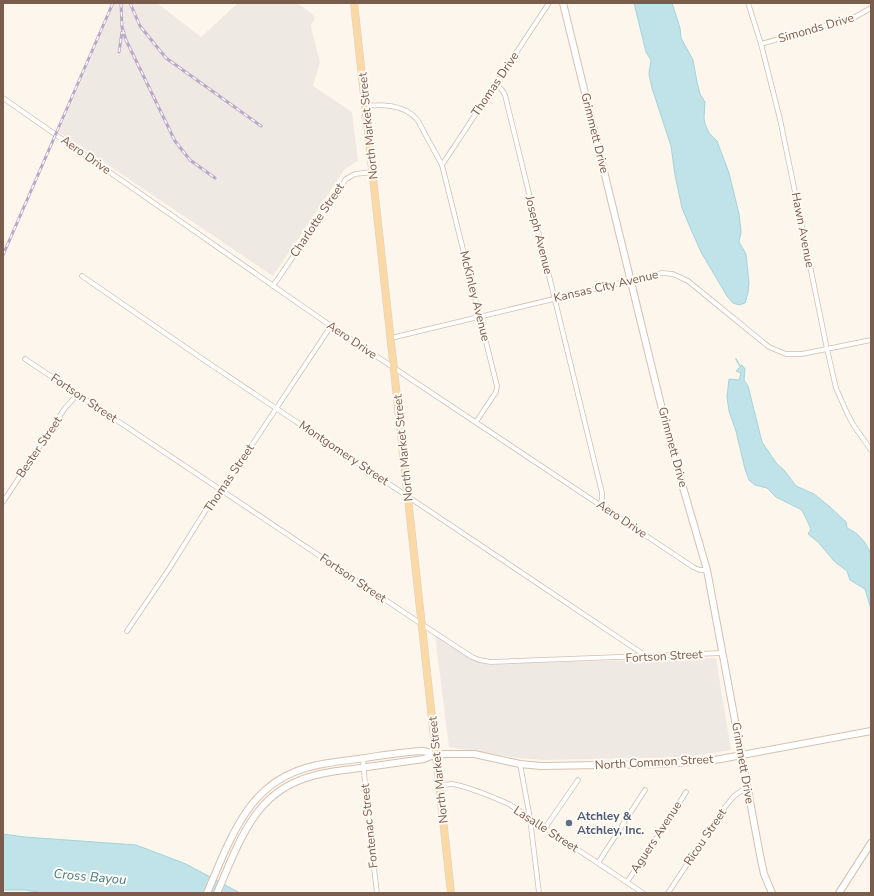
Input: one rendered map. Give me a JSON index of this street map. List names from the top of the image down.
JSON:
{
  "streets": {
    "main road": ["North Market Street", "Grimmett Drive", "North Common Street"],
    "street": [
      "Simonds Drive",
      "Thomas Drive",
      "Aero Drive",
      "Charlotte Street",
      "Hawn Avenue",
      "Joseph Avenue",
      "Kansas City Avenue",
      "McKinley Avenue",
      "Fortson Street",
      "Bester Street",
      "Montgomery Street",
      "Thomas Street",
      "Fontenac Street",
      "Lasalle Street",
      "Aguers Avenue",
      "Ricou Street"
    ]
  },
  "crossings": [
    ["Simonds Drive", "Hawn Avenue"],
    ["Thomas Drive", "Joseph Avenue"],
    ["Thomas Drive", "McKinley Avenue"],
    ["North Market Street", "Aero Drive"],
    ["North Market Street", "Charlotte Street"],
    ["North Market Street", "Kansas City Avenue"],
    ["North Market Street", "McKinley Avenue"],
    ["North Market Street", "Fortson Street"],
    ["North Market Street", "Montgomery Street"],
    ["North Market Street", "North Common Street"],
    ["North Market Street", "Lasalle Street"],
    ["Grimmett Drive", "Aero Drive"],
    ["Grimmett Drive", "Kansas City Avenue"],
    ["Grimmett Drive", "Fortson Street"],
    ["Grimmett Drive", "North Common Street"],
    ["Grimmett Drive", "Ricou Street"],
    ["Aero Drive", "Charlotte Street"],
    ["Aero Drive", "Joseph Avenue"],
    ["Aero Drive", "McKinley Avenue"],
    ["Aero Drive", "Thomas Street"],
    ["Hawn Avenue", "Kansas City Avenue"],
    ["Joseph Avenue", "Kansas City Avenue"],
    ["Kansas City Avenue", "McKinley Avenue"],
    ["Fortson Street", "Bester Street"],
    ["Fortson Street", "Montgomery Street"],
    ["Fortson Street", "Thomas Street"],
    ["Montgomery Street", "Thomas Street"],
    ["North Common Street", "Fontenac Street"],
    ["Lasalle Street", "Aguers Avenue"]
  ],
  "water": ["Cross Bayou"],
  "places": ["Atchley & Atchley, Inc."]
}
